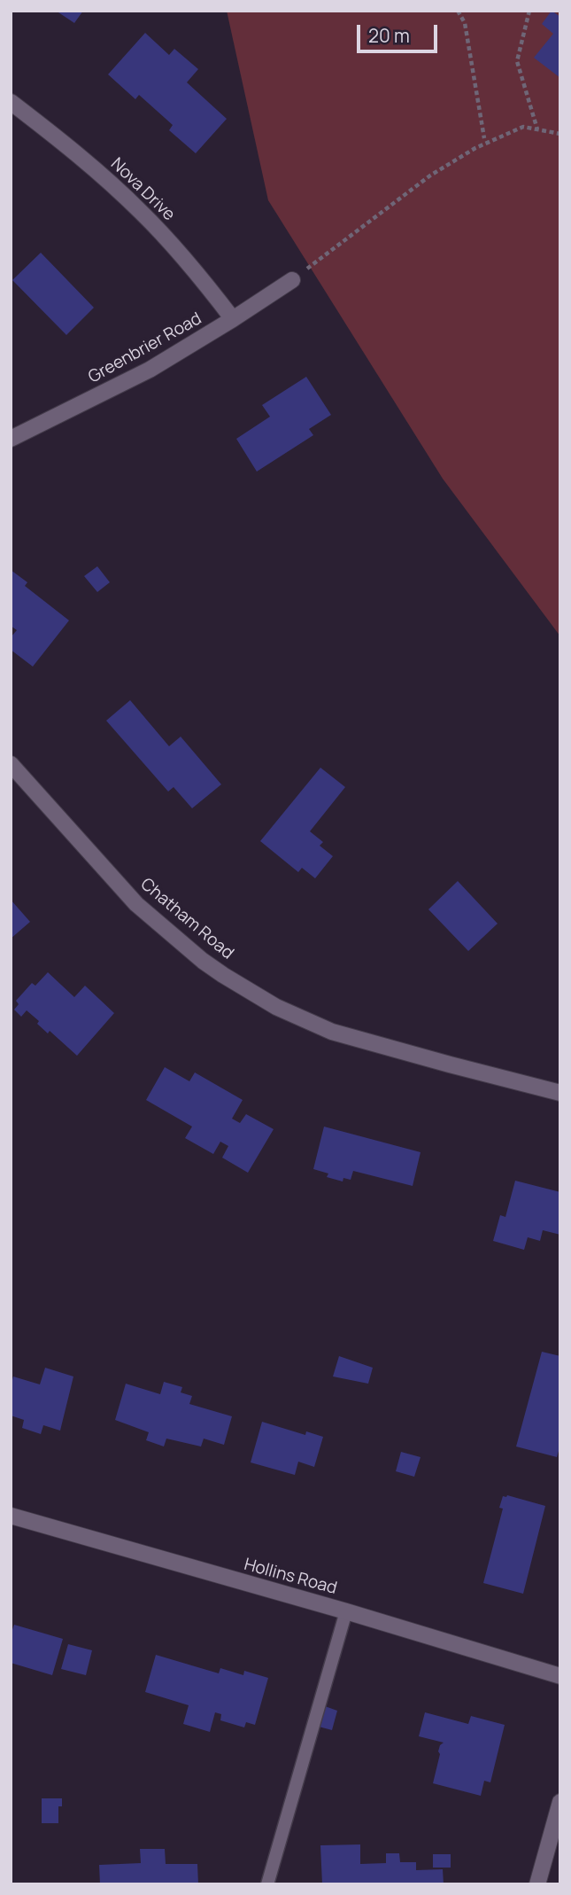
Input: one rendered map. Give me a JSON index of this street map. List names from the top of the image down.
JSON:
{
  "streets": {
    "street": [
      "Nova Drive",
      "Greenbrier Road",
      "Chatham Road",
      "Hollins Road"
    ]
  },
  "crossings": [
    ["Nova Drive", "Greenbrier Road"]
  ],
  "scale_bar": "20 m"
}
